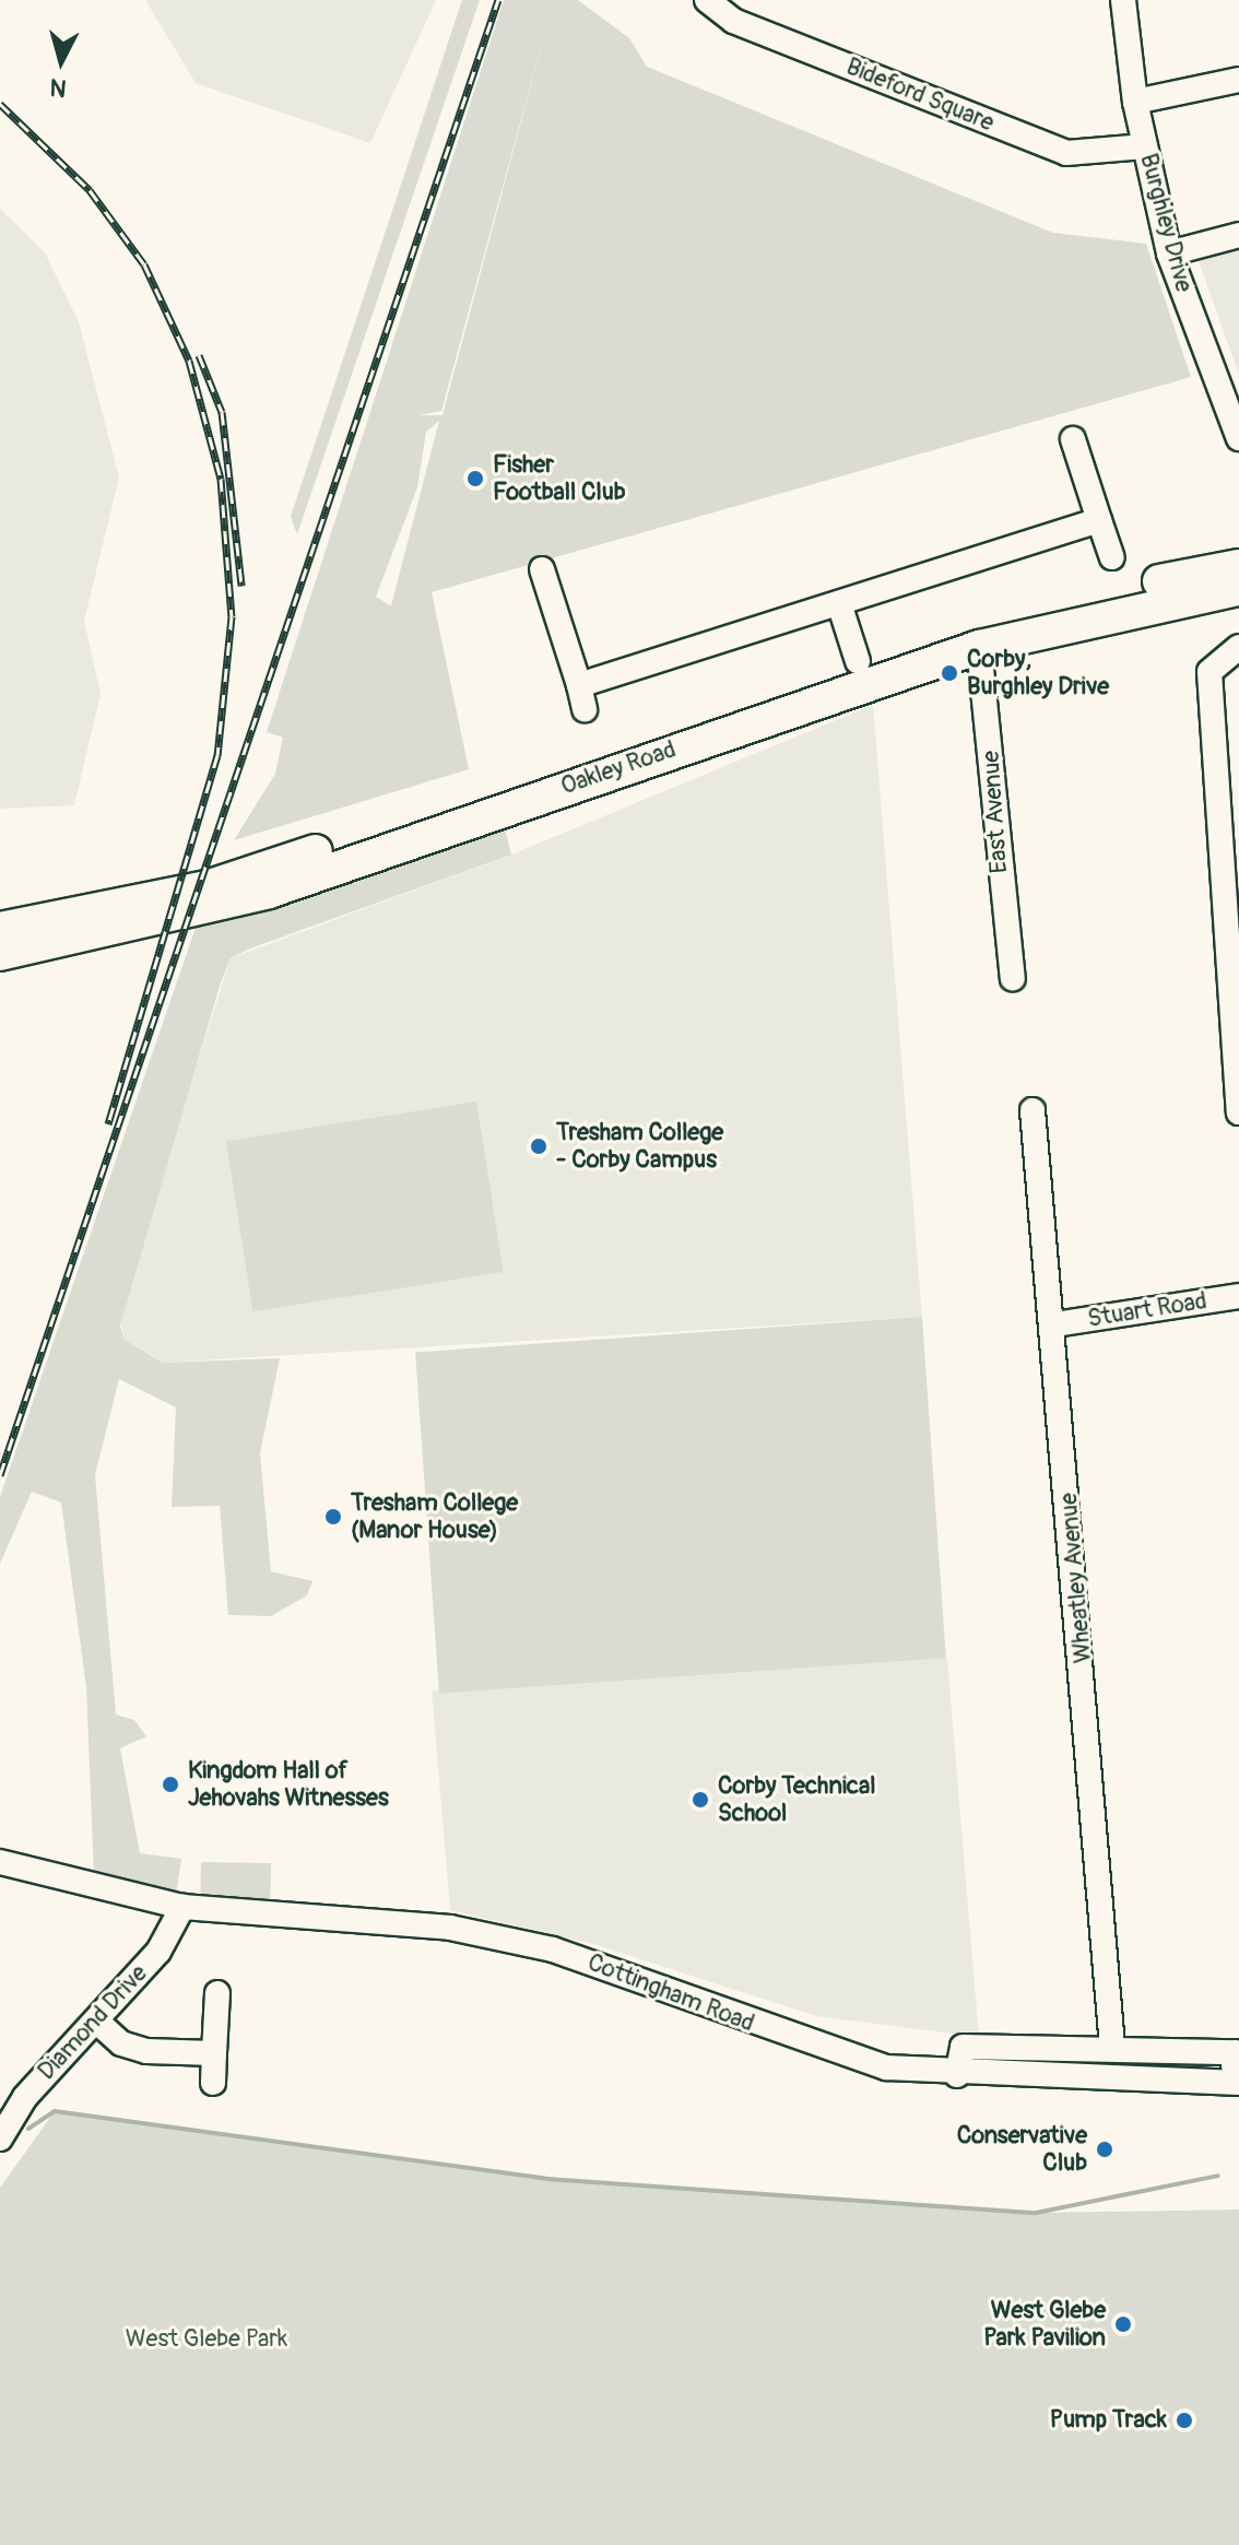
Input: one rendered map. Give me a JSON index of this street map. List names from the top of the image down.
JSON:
{
  "streets": {
    "highway": ["Oakley Road"],
    "street": [
      "Bideford Square",
      "Burghley Drive",
      "East Avenue",
      "Stuart Road",
      "Wheatley Avenue",
      "Cottingham Road",
      "Diamond Drive"
    ]
  },
  "crossings": [
    ["Bideford Square", "Burghley Drive"],
    ["Oakley Road", "East Avenue"],
    ["Stuart Road", "Wheatley Avenue"],
    ["Cottingham Road", "Diamond Drive"]
  ],
  "parks": ["West Glebe Park"],
  "places": [
    "Fisher Football Club",
    "Corby, Burghley Drive",
    "Tresham College - Corby Campus",
    "Tresham College (Manor House)",
    "Kingdom Hall of Jehovahs Witnesses",
    "Corby Technical School",
    "Conservative Club",
    "West Glebe Park Pavilion",
    "Pump Track"
  ],
  "north": "bottom"
}
